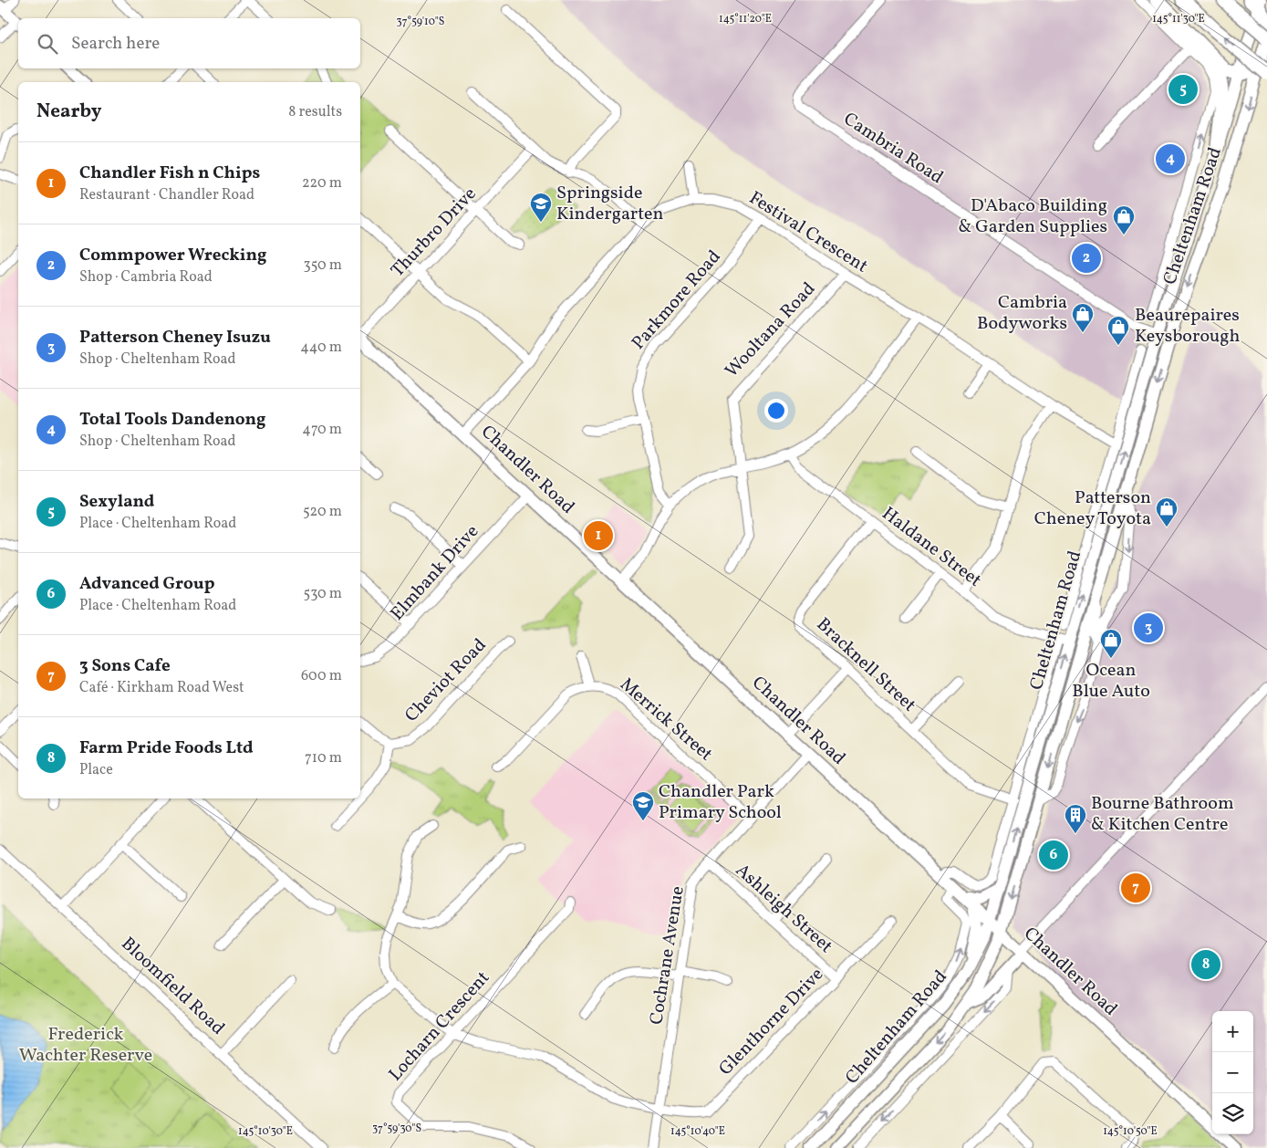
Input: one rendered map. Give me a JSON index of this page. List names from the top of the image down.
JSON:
{
  "streets": {
    "main road": ["Cheltenham Road", "Chandler Road"],
    "street": [
      "Cambria Road",
      "Thurbro Drive",
      "Festival Crescent",
      "Parkmore Road",
      "Wooltana Road",
      "Haldane Street",
      "Elmbank Drive",
      "Bracknell Street",
      "Cheviot Road",
      "Merrick Street",
      "Ashleigh Street",
      "Cochrane Avenue",
      "Bloomfield Road",
      "Glenthorne Drive",
      "Locharn Crescent"
    ]
  },
  "crossings": [
    ["Cambria Road", "Cheltenham Road"],
    ["Cheltenham Road", "Festival Crescent"],
    ["Cheltenham Road", "Chandler Road"],
    ["Cheltenham Road", "Haldane Street"],
    ["Cheltenham Road", "Bracknell Street"],
    ["Festival Crescent", "Parkmore Road"],
    ["Festival Crescent", "Wooltana Road"],
    ["Festival Crescent", "Chandler Road"],
    ["Chandler Road", "Elmbank Drive"],
    ["Chandler Road", "Cochrane Avenue"],
    ["Haldane Street", "Bracknell Street"],
    ["Merrick Street", "Cochrane Avenue"],
    ["Ashleigh Street", "Cochrane Avenue"],
    ["Ashleigh Street", "Glenthorne Drive"],
    ["Cochrane Avenue", "Glenthorne Drive"]
  ],
  "parks": ["Frederick Wachter Reserve"],
  "places": {
    "school or university": ["Springside Kindergarten", "Chandler Park Primary School"],
    "shop": [
      "D'Abaco Building & Garden Supplies",
      "Cambria Bodyworks",
      "Beaurepaires Keysborough",
      "Patterson Cheney Toyota",
      "Ocean Blue Auto"
    ],
    "building": ["Bourne Bathroom & Kitchen Centre"]
  },
  "page": {
    "search": "Search here",
    "pins": [
      "5",
      "4",
      "2",
      "1",
      "3",
      "6",
      "7",
      "8"
    ],
    "heading": ["Nearby", "8 results"],
    "list": [
      {
        "mark": "1",
        "name": "Chandler Fish n Chips",
        "note": "Restaurant · Chandler Road",
        "value": "220 m"
      },
      {
        "mark": "2",
        "name": "Commpower Wrecking",
        "note": "Shop · Cambria Road",
        "value": "350 m"
      },
      {
        "mark": "3",
        "name": "Patterson Cheney Isuzu",
        "note": "Shop · Cheltenham Road",
        "value": "440 m"
      },
      {
        "mark": "4",
        "name": "Total Tools Dandenong",
        "note": "Shop · Cheltenham Road",
        "value": "470 m"
      },
      {
        "mark": "5",
        "name": "Sexyland",
        "note": "Place · Cheltenham Road",
        "value": "520 m"
      },
      {
        "mark": "6",
        "name": "Advanced Group",
        "note": "Place · Cheltenham Road",
        "value": "530 m"
      },
      {
        "mark": "7",
        "name": "3 Sons Cafe",
        "note": "Café · Kirkham Road West",
        "value": "600 m"
      },
      {
        "mark": "8",
        "name": "Farm Pride Foods Ltd",
        "note": "Place",
        "value": "710 m"
      }
    ],
    "map_buttons": ["+", "−"]
  },
  "coordinates": [
    "145°11'20\"E",
    "145°11'30\"E",
    "37°59'10\"S",
    "37°59'30\"S",
    "145°10'30\"E",
    "145°10'40\"E",
    "145°10'50\"E"
  ]
}
